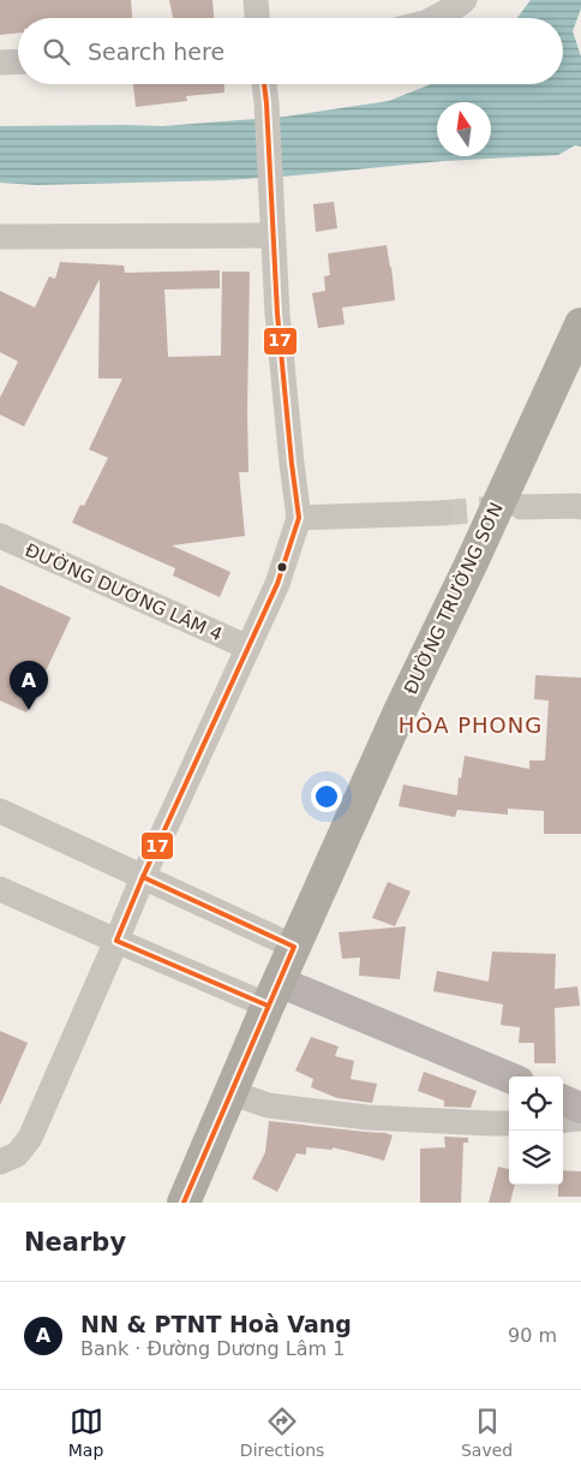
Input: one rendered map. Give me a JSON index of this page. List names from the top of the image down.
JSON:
{
  "streets": {
    "highway": ["ĐƯỜNG TRƯỜNG SƠN"],
    "street": ["ĐƯỜNG DƯƠNG LÂM 4"]
  },
  "districts": ["HÒA PHONG"],
  "lines": ["transit line 17"],
  "north": "top",
  "page": {
    "search": "Search here",
    "pins": "A",
    "heading": "Nearby",
    "list": [
      {
        "mark": "A",
        "name": "NN & PTNT Hoà Vang",
        "note": "Bank · Đường Dương Lâm 1",
        "value": "90 m"
      }
    ],
    "nav": ["Map", "Directions", "Saved"]
  }
}
